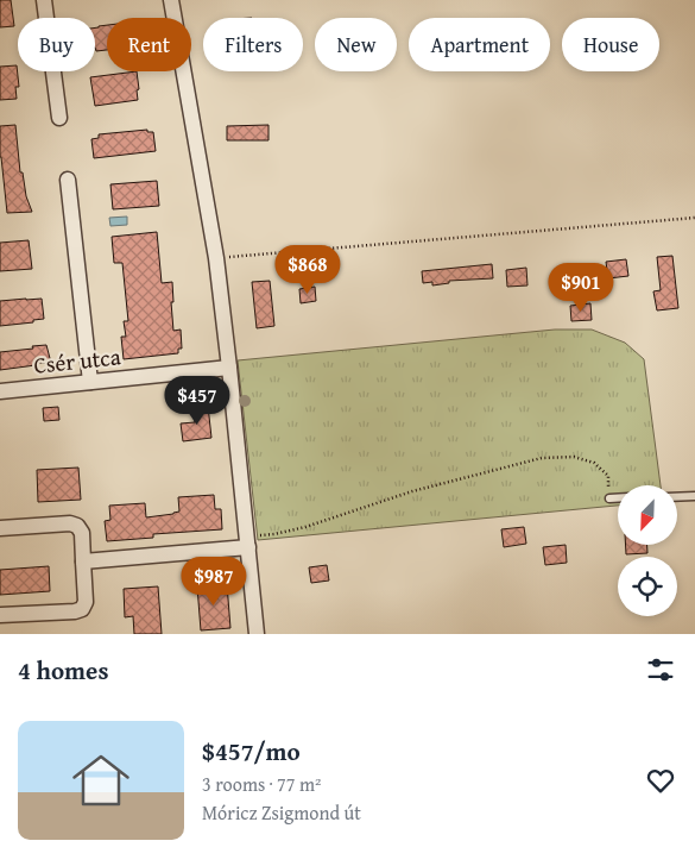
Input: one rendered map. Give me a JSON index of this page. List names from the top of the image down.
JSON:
{
  "streets": {
    "street": ["Csér utca"]
  },
  "north": "bottom left",
  "page": {
    "chip": [
      "Buy",
      "Rent",
      "Filters",
      "New",
      "Apartment",
      "House"
    ],
    "price": [
      "$868",
      "$901",
      "$457",
      "$987"
    ],
    "heading": "4 homes",
    "list": [
      {
        "name": "$457/mo",
        "note": "3 rooms · 77 m² · Móricz Zsigmond út"
      }
    ]
  }
}
